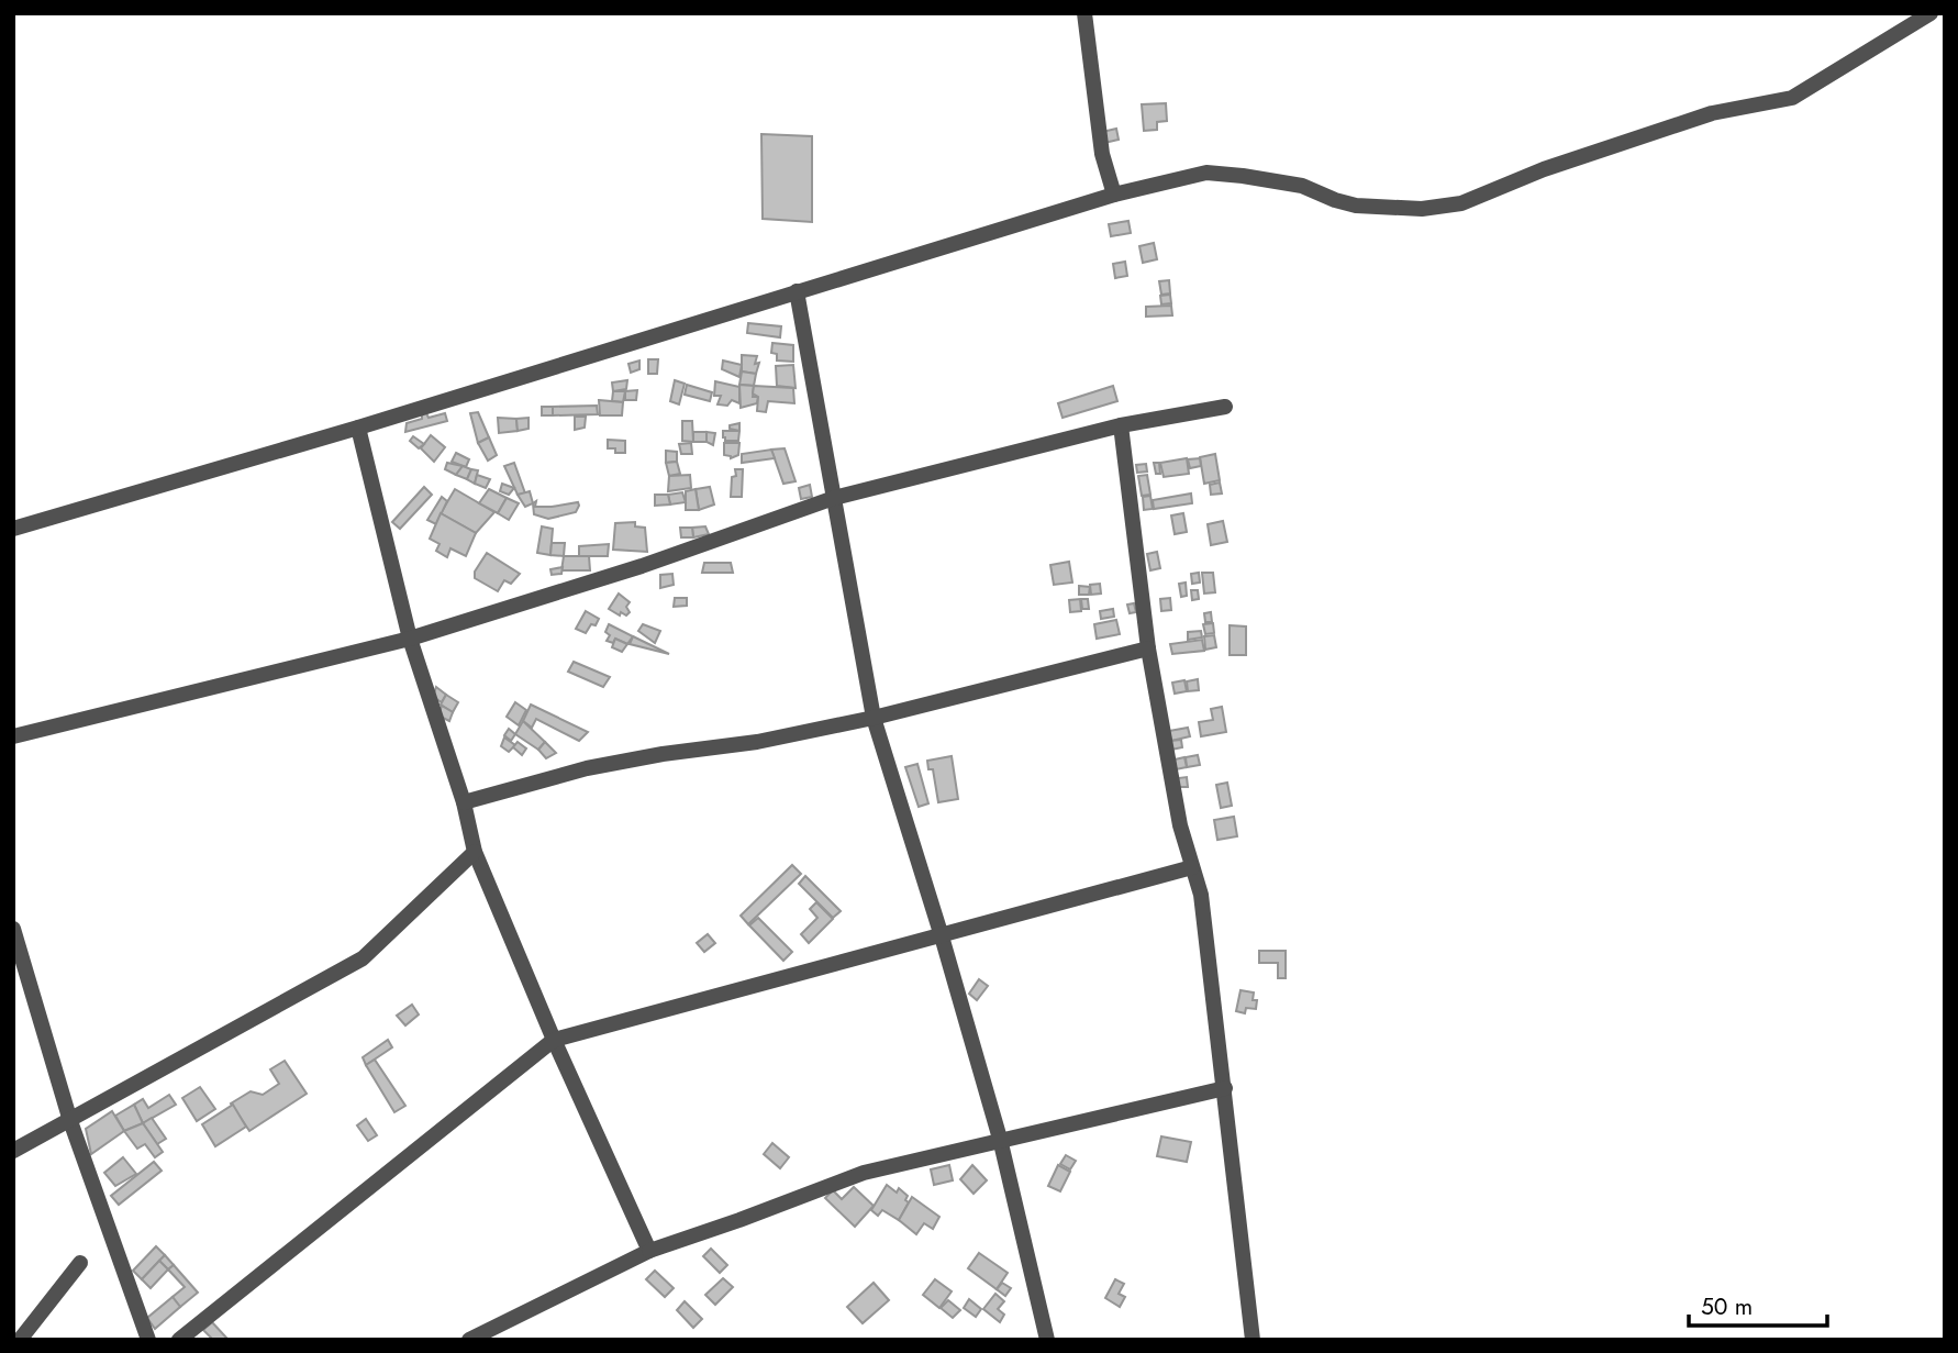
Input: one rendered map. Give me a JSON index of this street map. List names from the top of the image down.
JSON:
{
  "scale_bar": "50 m"
}
